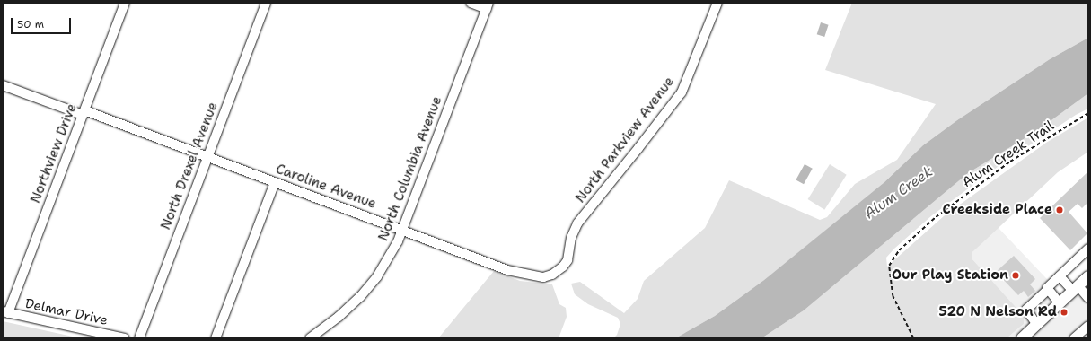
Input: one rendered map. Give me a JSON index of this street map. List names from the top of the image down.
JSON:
{
  "streets": {
    "street": [
      "North Parkview Avenue",
      "Northview Drive",
      "North Drexel Avenue",
      "North Columbia Avenue",
      "Caroline Avenue",
      "Delmar Drive"
    ],
    "path": ["Alum Creek Trail"]
  },
  "crossings": [
    ["North Parkview Avenue", "Caroline Avenue"],
    ["Northview Drive", "Caroline Avenue"],
    ["Northview Drive", "Delmar Drive"],
    ["North Drexel Avenue", "Caroline Avenue"],
    ["North Columbia Avenue", "Caroline Avenue"]
  ],
  "water": ["Alum Creek"],
  "places": ["Creekside Place", "Our Play Station", "520 N Nelson Rd"],
  "scale_bar": "50 m"
}
